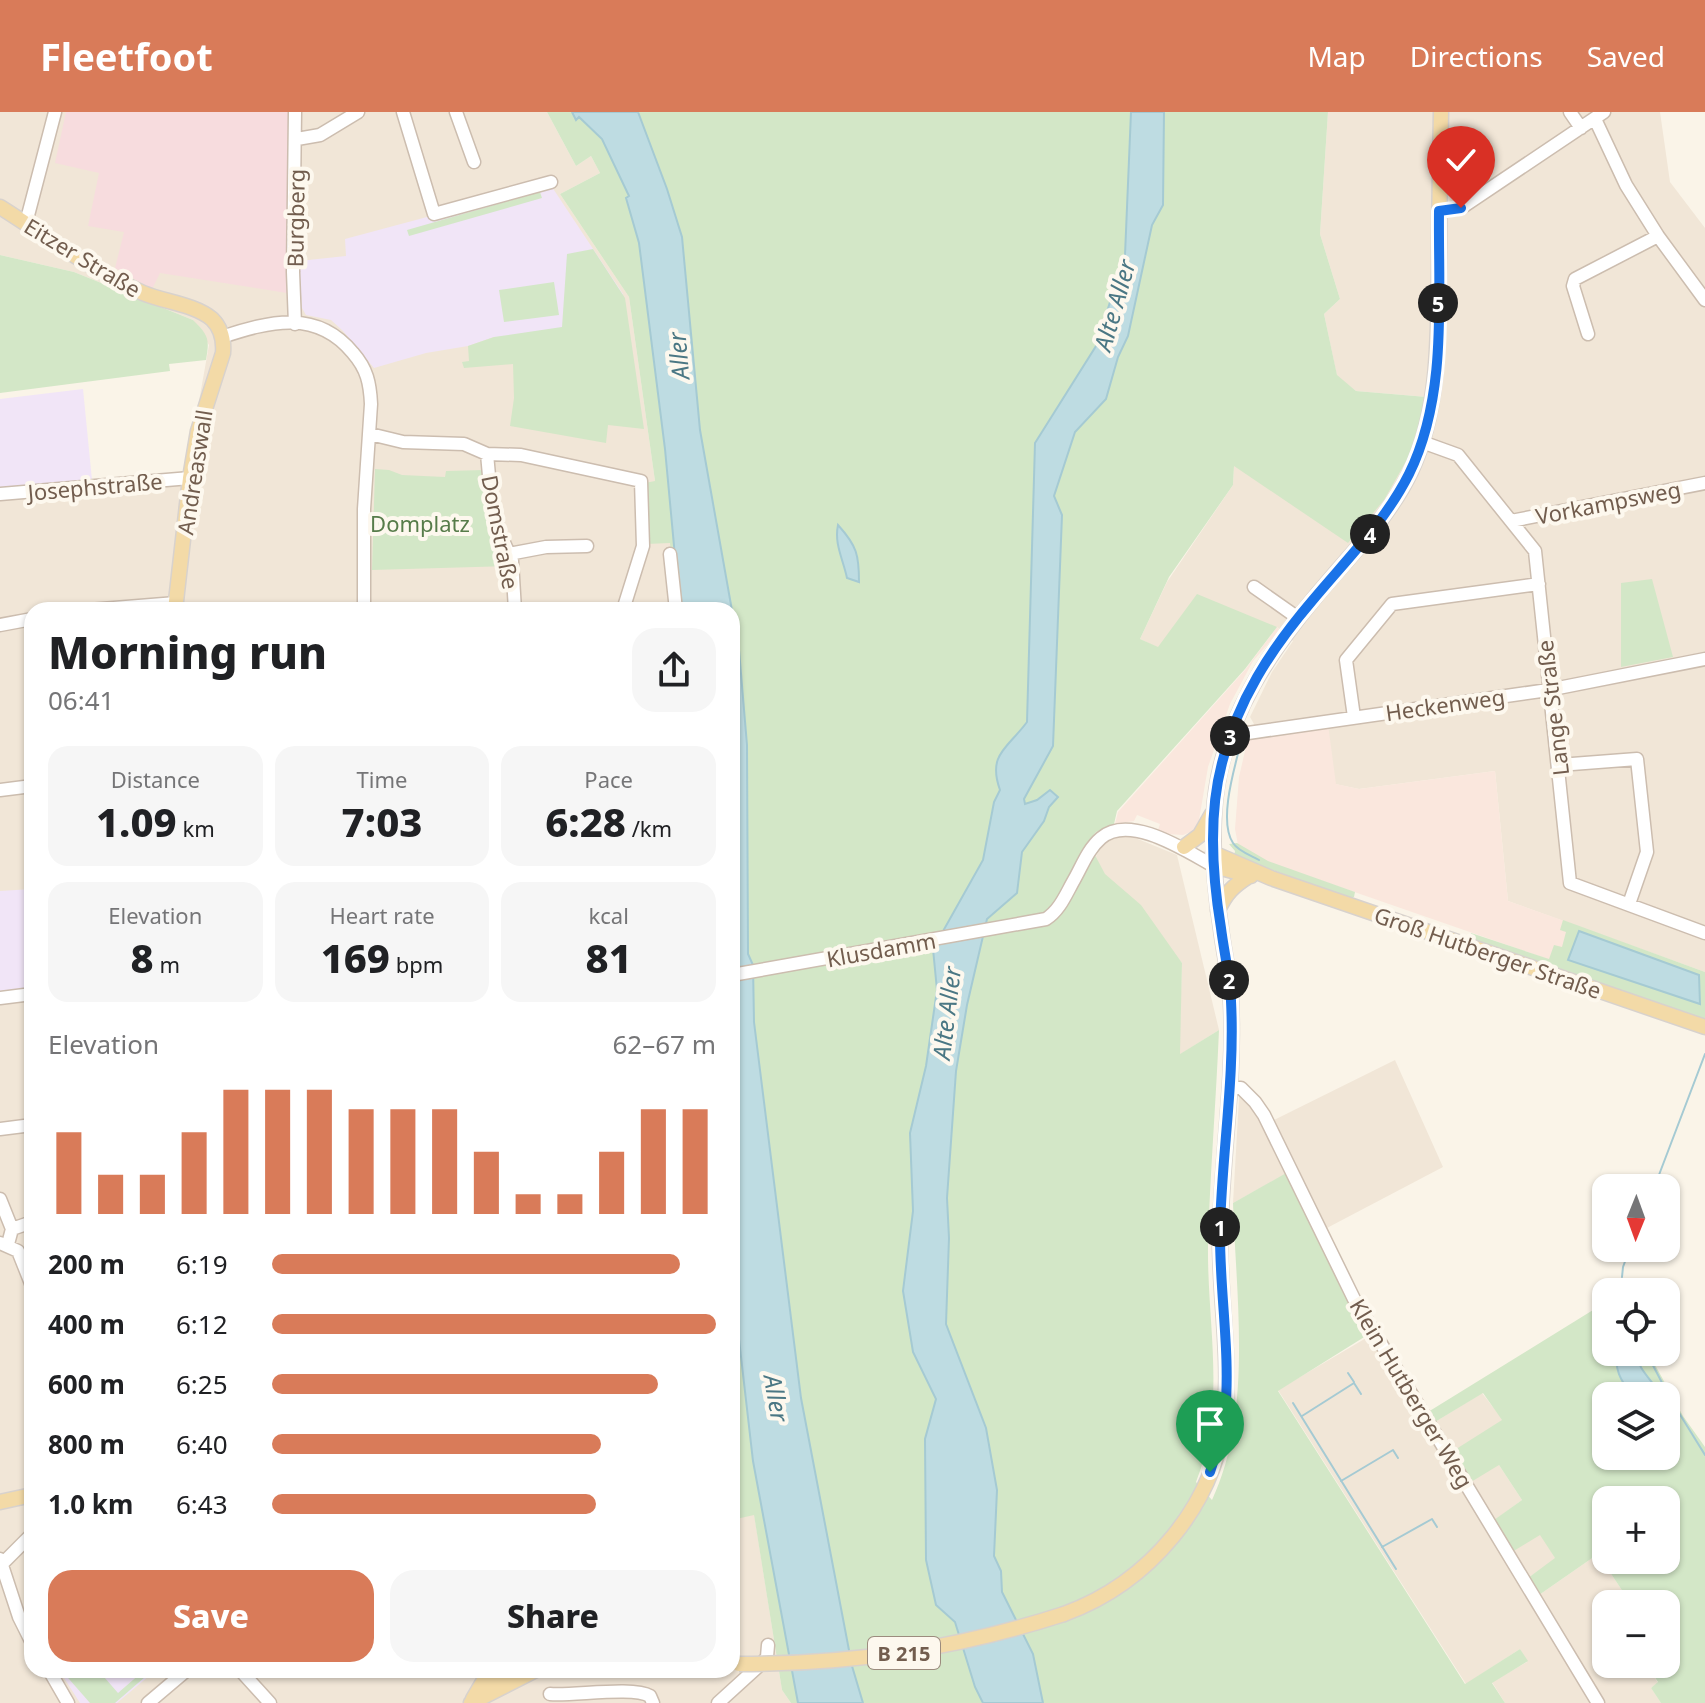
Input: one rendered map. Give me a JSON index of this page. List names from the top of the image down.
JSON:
{
  "streets": {
    "main road": [
      "Eitzer Straße",
      "Andreaswall",
      "Groß Hutberger Straße",
      "B 215"
    ],
    "street": [
      "Burgberg",
      "Josephstraße",
      "Vorkampsweg",
      "Domstraße",
      "Heckenweg",
      "Lange Straße",
      "Klusdamm",
      "Klein Hutberger Weg"
    ]
  },
  "crossings": [
    ["Eitzer Straße", "Andreaswall"],
    ["Andreaswall", "Josephstraße"],
    ["Vorkampsweg", "Lange Straße"],
    ["Heckenweg", "Lange Straße"],
    ["Heckenweg", "B 215"],
    ["Lange Straße", "B 215"],
    ["Klusdamm", "Groß Hutberger Straße"],
    ["Groß Hutberger Straße", "B 215"],
    ["Klein Hutberger Weg", "B 215"]
  ],
  "water": ["Alte Aller", "Aller"],
  "parks": ["Domplatz"],
  "north": "bottom",
  "page": {
    "header": "Fleetfoot",
    "nav": ["Map", "Directions", "Saved"],
    "pins": [
      "5",
      "4",
      "3",
      "2",
      "1"
    ],
    "heading": ["Morning run", "06:41"],
    "stats": [
      ["Distance", "1.09 km"],
      ["Time", "7:03"],
      ["Pace", "6:28 /km"],
      ["Elevation", "8 m"],
      ["Heart rate", "169 bpm"],
      ["kcal", "81"]
    ],
    "chart": ["Elevation", "62–67 m"],
    "map_buttons": ["+", "−"],
    "list": [
      {
        "name": "200 m",
        "note": "6:19"
      },
      {
        "name": "400 m",
        "note": "6:12"
      },
      {
        "name": "600 m",
        "note": "6:25"
      },
      {
        "name": "800 m",
        "note": "6:40"
      },
      {
        "name": "1.0 km",
        "note": "6:43"
      }
    ],
    "buttons": ["Save", "Share"]
  }
}
